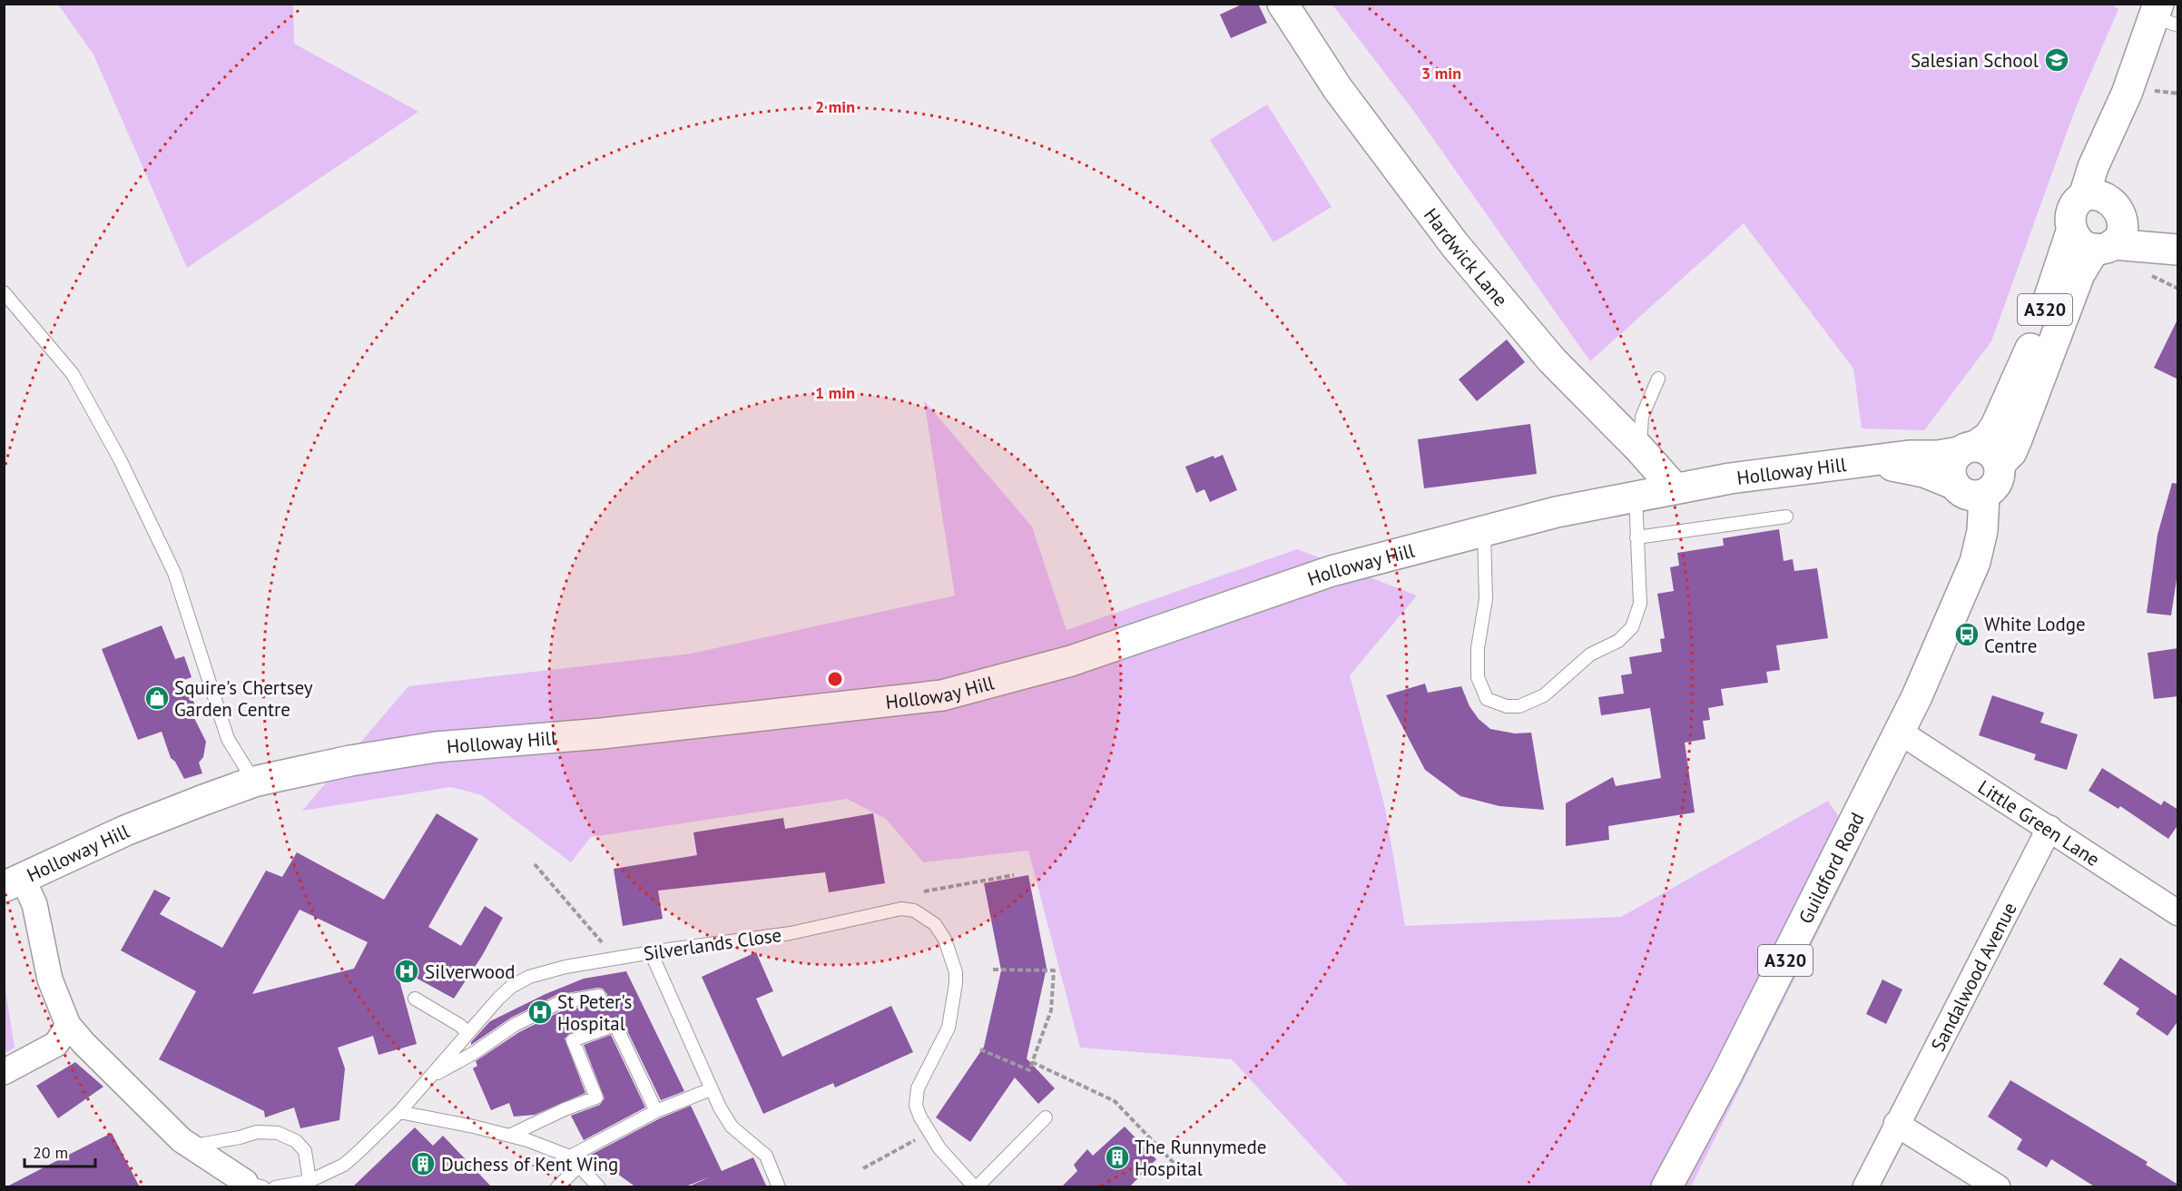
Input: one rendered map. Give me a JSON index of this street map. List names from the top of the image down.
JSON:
{
  "streets": {
    "main road": [
      "Hardwick Lane",
      "A320",
      "Holloway Hill",
      "Guildford Road"
    ],
    "street": ["Little Green Lane", "Sandalwood Avenue"],
    "lane": ["Silverlands Close"]
  },
  "crossings": [
    ["Hardwick Lane", "Holloway Hill"],
    ["A320", "Holloway Hill"],
    ["A320", "Guildford Road"],
    ["Holloway Hill", "Guildford Road"],
    ["Little Green Lane", "Guildford Road"],
    ["Little Green Lane", "Sandalwood Avenue"]
  ],
  "places": {
    "school or university": ["Salesian School"],
    "bus stop": ["White Lodge Centre"],
    "shop": ["Squire's Chertsey Garden Centre"],
    "hospital": ["Silverwood", "St Peter's Hospital"],
    "building": ["The Runnymede Hospital", "Duchess of Kent Wing"]
  },
  "scale_bar": "20 m",
  "rings": ["3 min", "2 min", "1 min"]
}
